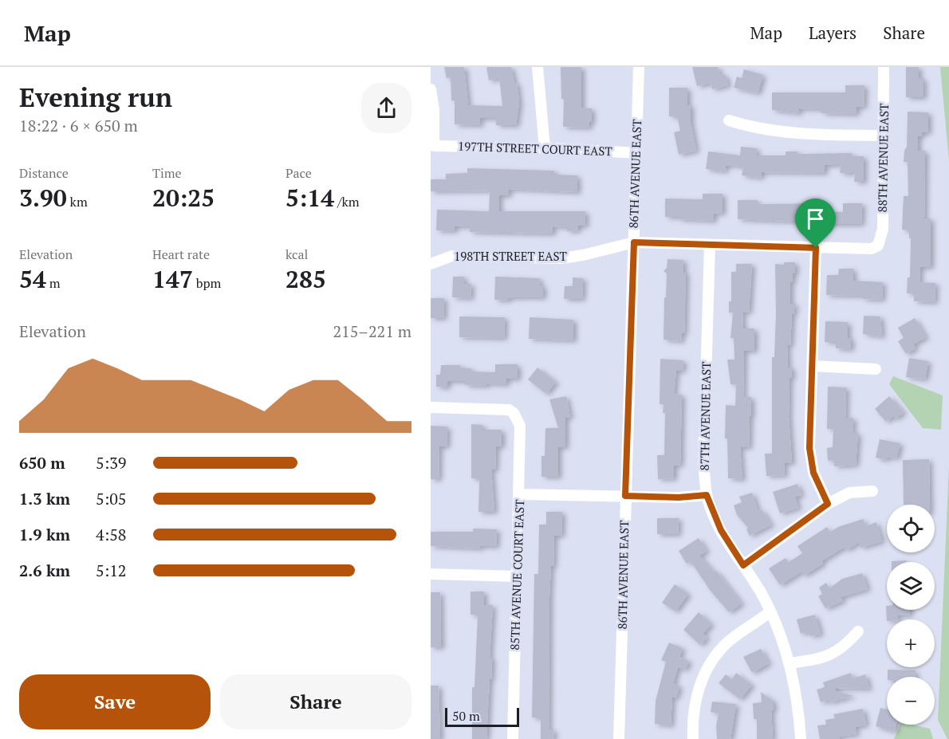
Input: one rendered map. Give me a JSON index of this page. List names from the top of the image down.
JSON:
{
  "streets": {
    "street": [
      "197TH STREET COURT EAST",
      "88TH AVENUE EAST",
      "86TH AVENUE EAST",
      "198TH STREET EAST",
      "87TH AVENUE EAST",
      "85TH AVENUE COURT EAST"
    ]
  },
  "crossings": [
    ["197TH STREET COURT EAST", "86TH AVENUE EAST"],
    ["88TH AVENUE EAST", "198TH STREET EAST"],
    ["86TH AVENUE EAST", "198TH STREET EAST"],
    ["198TH STREET EAST", "87TH AVENUE EAST"]
  ],
  "scale_bar": "50 m",
  "page": {
    "header": "Map",
    "nav": ["Map", "Layers", "Share"],
    "heading": ["Evening run", "18:22 · 6 × 650 m"],
    "stats": [
      ["Distance", "3.90 km"],
      ["Time", "20:25"],
      ["Pace", "5:14 /km"],
      ["Elevation", "54 m"],
      ["Heart rate", "147 bpm"],
      ["kcal", "285"]
    ],
    "chart": ["Elevation", "215–221 m"],
    "list": [
      {
        "name": "650 m",
        "note": "5:39"
      },
      {
        "name": "1.3 km",
        "note": "5:05"
      },
      {
        "name": "1.9 km",
        "note": "4:58"
      },
      {
        "name": "2.6 km",
        "note": "5:12"
      }
    ],
    "map_buttons": ["+", "−"],
    "buttons": ["Save", "Share"],
    "scale": "50 m"
  }
}
